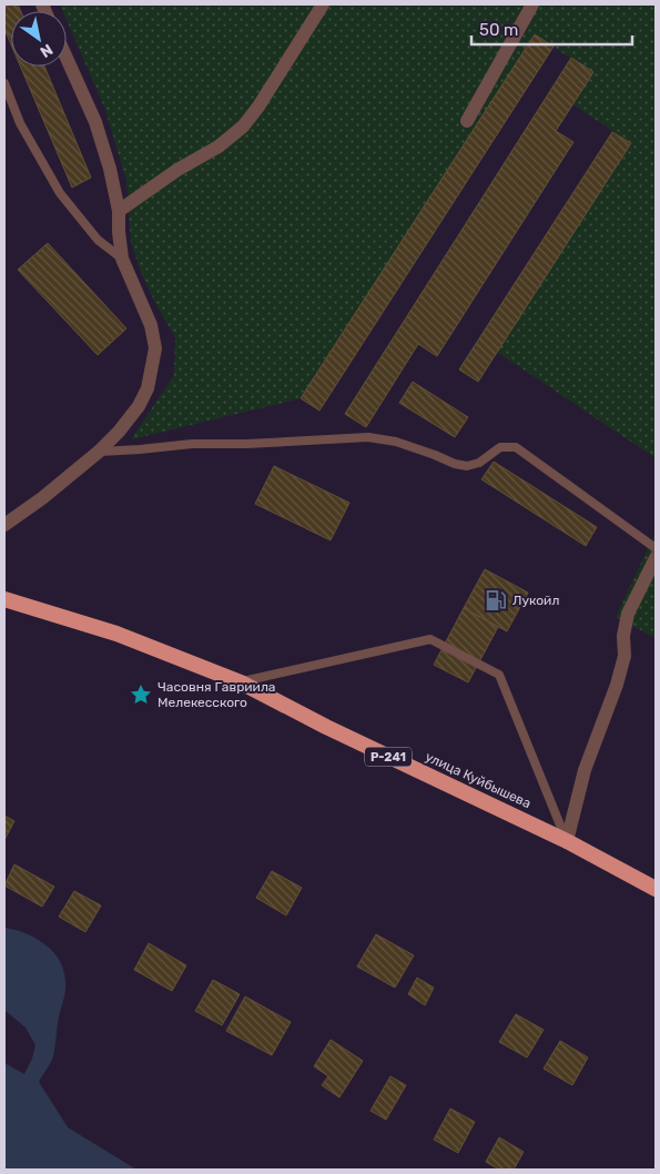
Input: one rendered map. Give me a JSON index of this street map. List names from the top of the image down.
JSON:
{
  "streets": {
    "highway": ["Р-241", "улица Куйбышева"]
  },
  "places": {
    "fuel station": ["Лукойл"],
    "place": ["Часовня Гавриила Мелекесского"]
  },
  "scale_bar": "50 m",
  "north": "bottom right"
}
